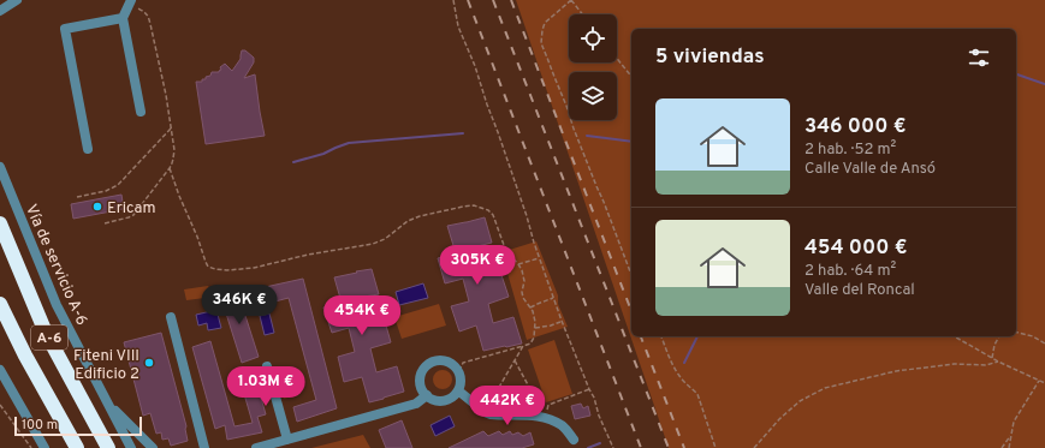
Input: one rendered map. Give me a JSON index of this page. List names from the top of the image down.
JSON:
{
  "streets": {
    "highway": ["A-6"],
    "street": ["Vía de servicio A-6"]
  },
  "places": ["Ericam", "Fiteni VIII Edificio 2"],
  "scale_bar": "100 m",
  "page": {
    "heading": "5 viviendas",
    "list": [
      {
        "name": "346 000 €",
        "note": "2 hab. · 52 m² · Calle Valle de Ansó"
      },
      {
        "name": "454 000 €",
        "note": "2 hab. · 64 m² · Valle del Roncal"
      }
    ],
    "price": [
      "305K €",
      "346K €",
      "454K €",
      "1.03M €",
      "442K €"
    ],
    "scale": "100 m"
  }
}
